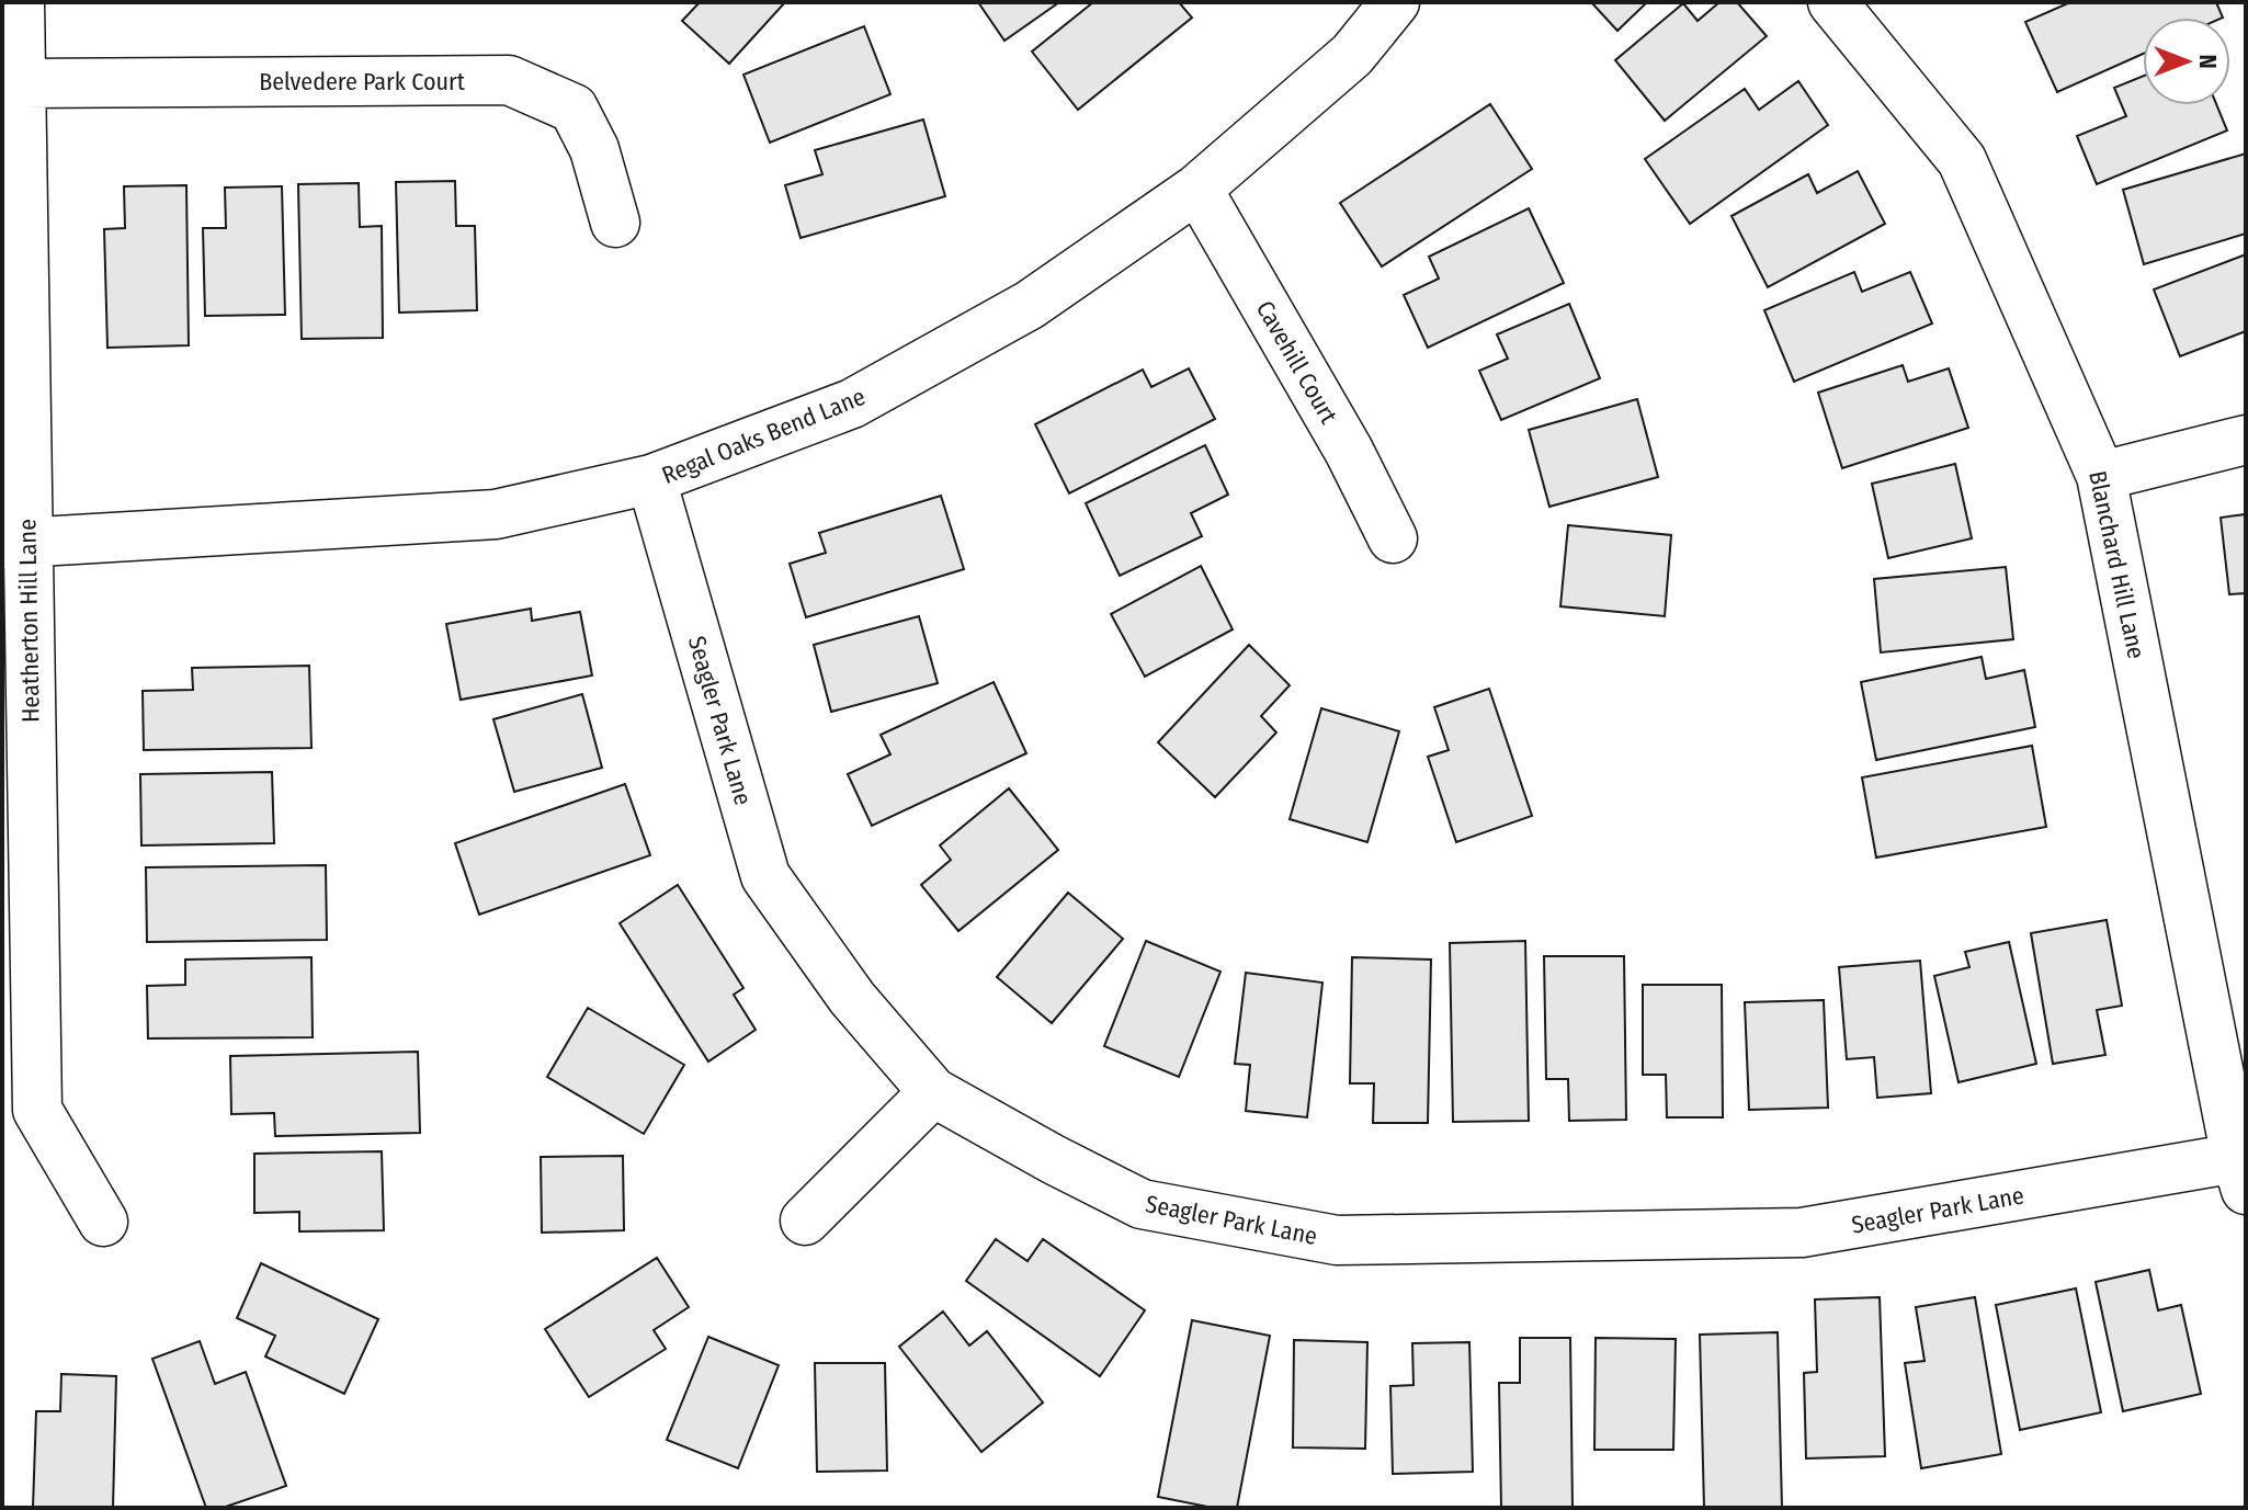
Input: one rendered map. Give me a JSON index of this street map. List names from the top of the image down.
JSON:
{
  "streets": {
    "street": [
      "Belvedere Park Court",
      "Cavehill Court",
      "Regal Oaks Bend Lane",
      "Blanchard Hill Lane",
      "Heatherton Hill Lane",
      "Seagler Park Lane"
    ]
  },
  "crossings": [
    ["Belvedere Park Court", "Heatherton Hill Lane"],
    ["Cavehill Court", "Regal Oaks Bend Lane"],
    ["Regal Oaks Bend Lane", "Heatherton Hill Lane"],
    ["Regal Oaks Bend Lane", "Seagler Park Lane"],
    ["Blanchard Hill Lane", "Seagler Park Lane"]
  ],
  "north": "right"
}
